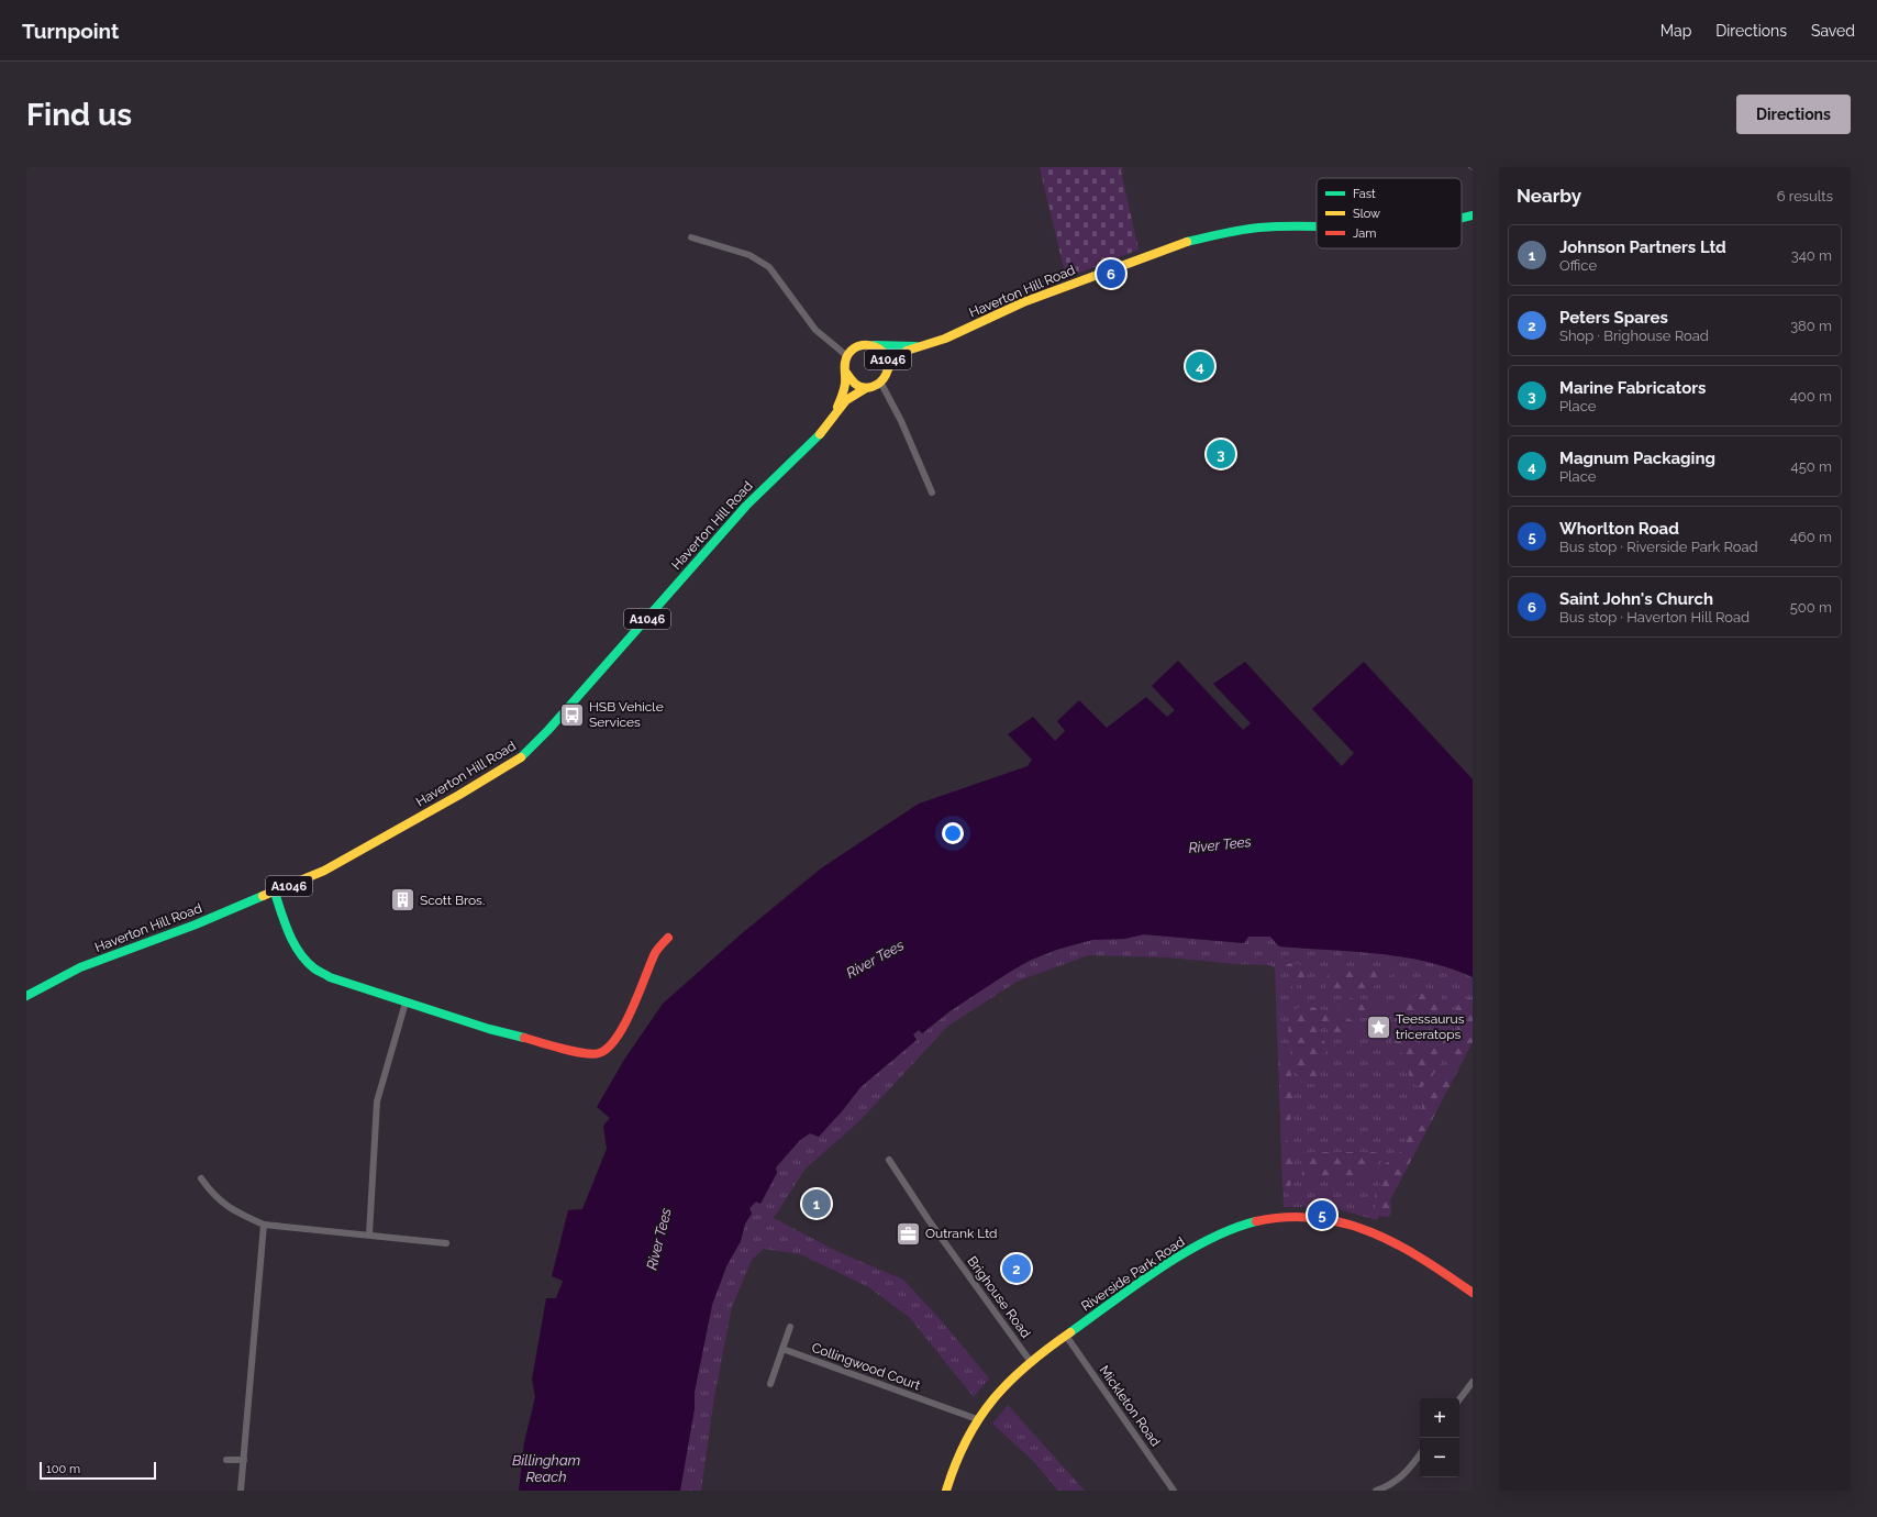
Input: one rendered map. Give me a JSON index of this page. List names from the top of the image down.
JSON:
{
  "streets": {
    "main road": ["Haverton Hill Road", "A1046", "Riverside Park Road"],
    "street": ["Brighouse Road", "Collingwood Court", "Mickleton Road"]
  },
  "crossings": [
    ["Haverton Hill Road", "A1046"],
    ["Riverside Park Road", "Brighouse Road"],
    ["Riverside Park Road", "Collingwood Court"],
    ["Riverside Park Road", "Mickleton Road"]
  ],
  "water": ["River Tees", "Billingham Reach"],
  "places": {
    "bus stop": ["HSB Vehicle Services"],
    "building": ["Scott Bros."],
    "place": ["Teessaurus triceratops"],
    "office": ["Outrank Ltd"]
  },
  "legend": ["Fast", "Slow", "Jam"],
  "scale_bar": "100 m",
  "page": {
    "header": "Turnpoint",
    "nav": ["Map", "Directions", "Saved"],
    "buttons": "Directions",
    "title": "Find us",
    "heading": ["Nearby", "6 results"],
    "list": [
      {
        "mark": "1",
        "name": "Johnson Partners Ltd",
        "note": "Office",
        "value": "340 m"
      },
      {
        "mark": "2",
        "name": "Peters Spares",
        "note": "Shop · Brighouse Road",
        "value": "380 m"
      },
      {
        "mark": "3",
        "name": "Marine Fabricators",
        "note": "Place",
        "value": "400 m"
      },
      {
        "mark": "4",
        "name": "Magnum Packaging",
        "note": "Place",
        "value": "450 m"
      },
      {
        "mark": "5",
        "name": "Whorlton Road",
        "note": "Bus stop · Riverside Park Road",
        "value": "460 m"
      },
      {
        "mark": "6",
        "name": "Saint John's Church",
        "note": "Bus stop · Haverton Hill Road",
        "value": "500 m"
      }
    ],
    "pins": [
      "6",
      "4",
      "3",
      "1",
      "5",
      "2"
    ],
    "map_buttons": ["+", "−"],
    "scale": "100 m"
  }
}
